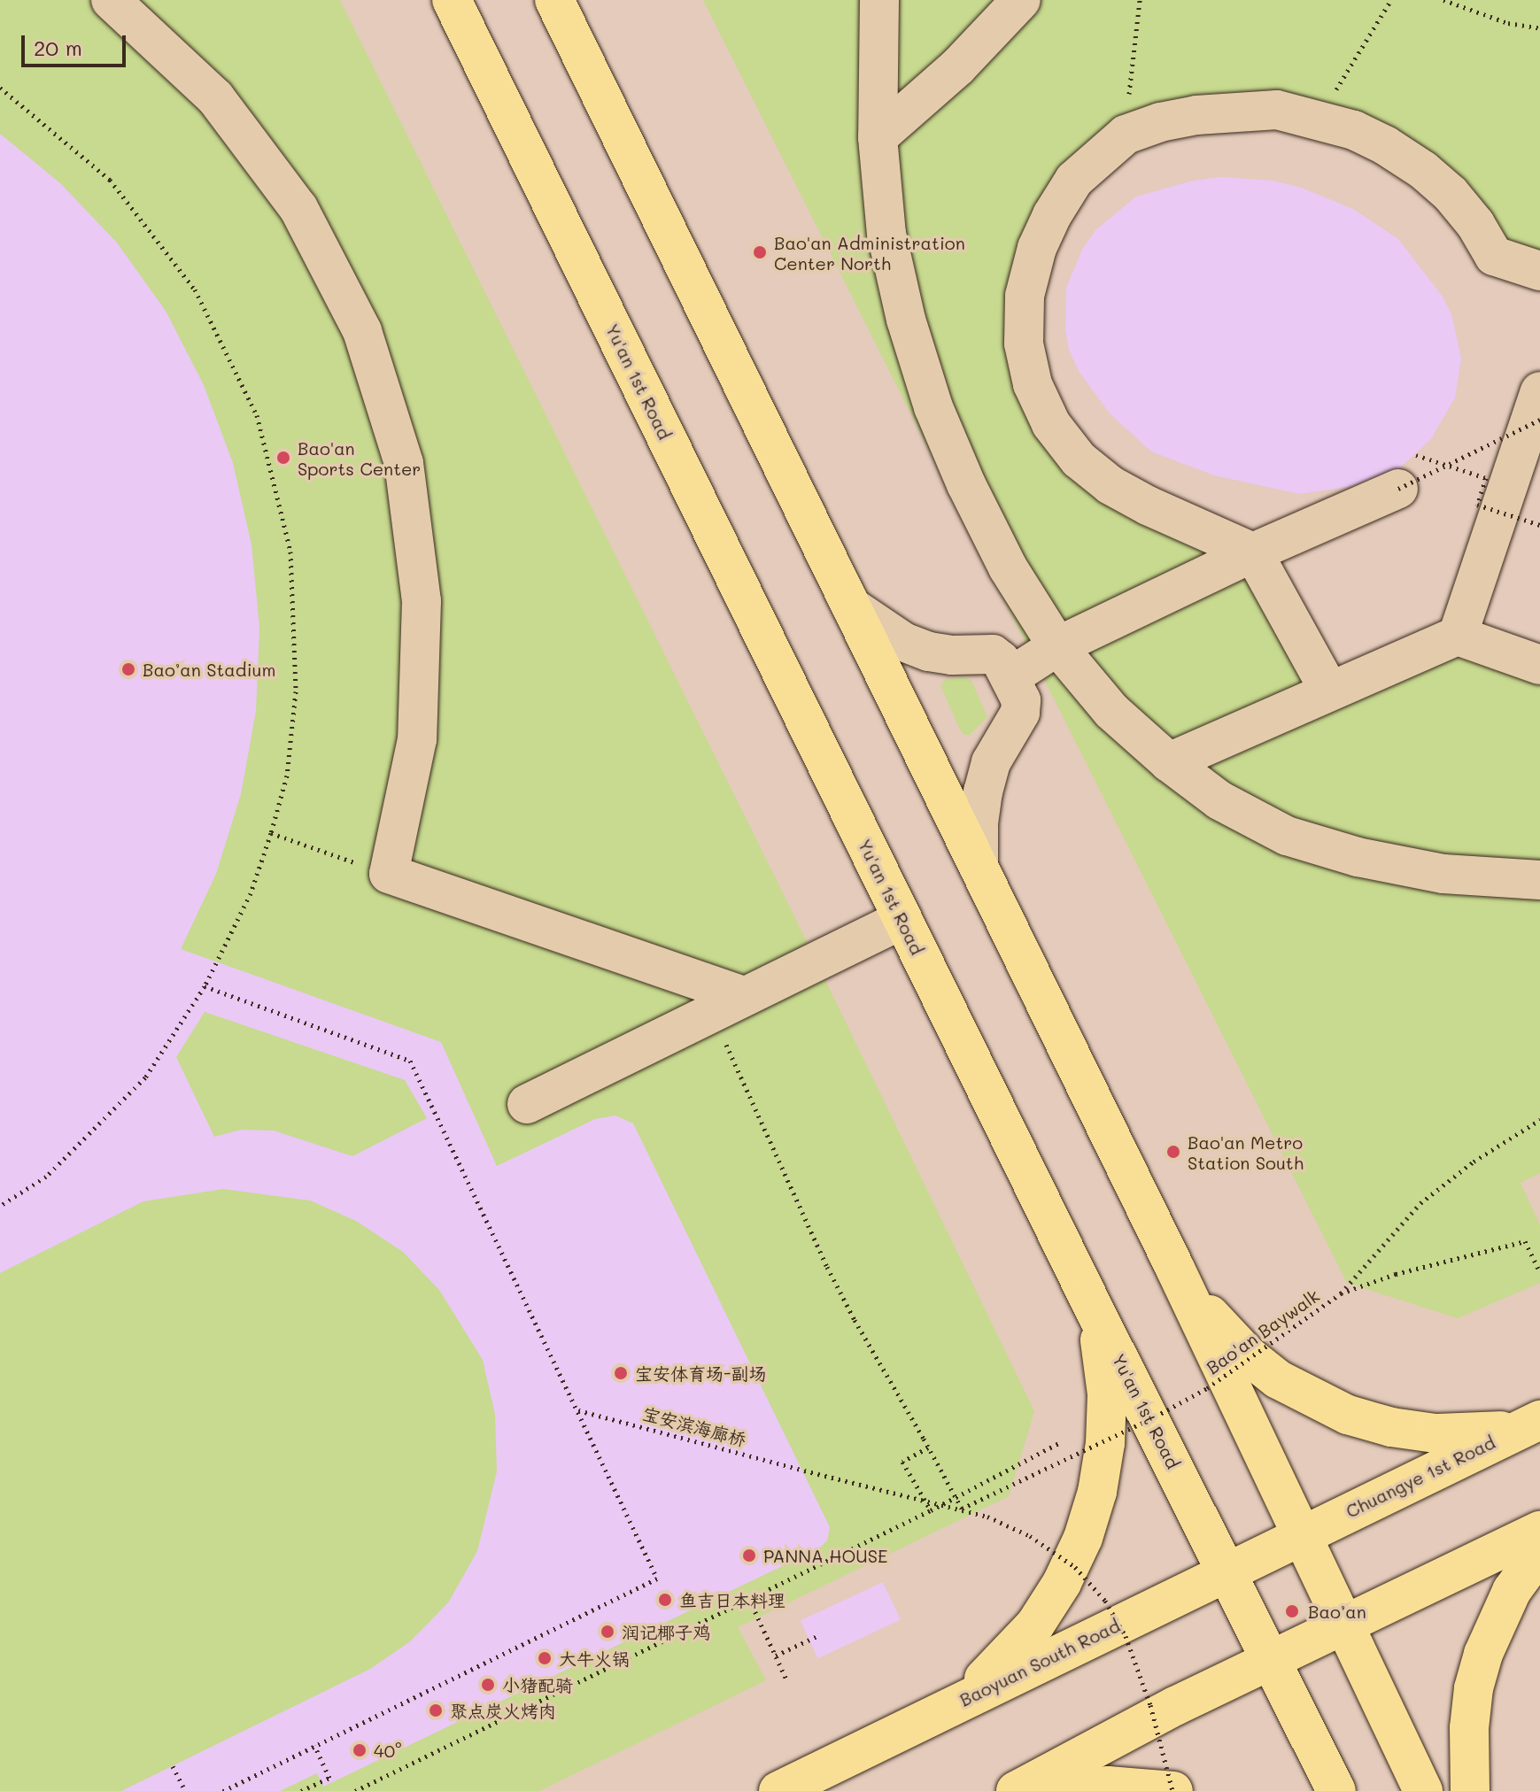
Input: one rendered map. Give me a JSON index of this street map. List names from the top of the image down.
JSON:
{
  "streets": {
    "main road": ["Yu'an 1st Road", "Chuangye 1st Road", "Baoyuan South Road"],
    "path": ["Bao'an Baywalk"]
  },
  "crossings": [
    ["Yu'an 1st Road", "Baoyuan South Road"],
    ["Chuangye 1st Road", "Baoyuan South Road"]
  ],
  "places": [
    "Bao'an Administration Center North",
    "Bao'an Sports Center",
    "Bao’an Stadium",
    "Bao'an Metro Station South",
    "宝安体育场-副场",
    "PANNA HOUSE",
    "鱼吉日本料理",
    "Bao’an",
    "润记椰子鸡",
    "大牛火锅",
    "小猪配骑",
    "聚点炭火烤肉",
    "40°"
  ],
  "scale_bar": "20 m"
}
